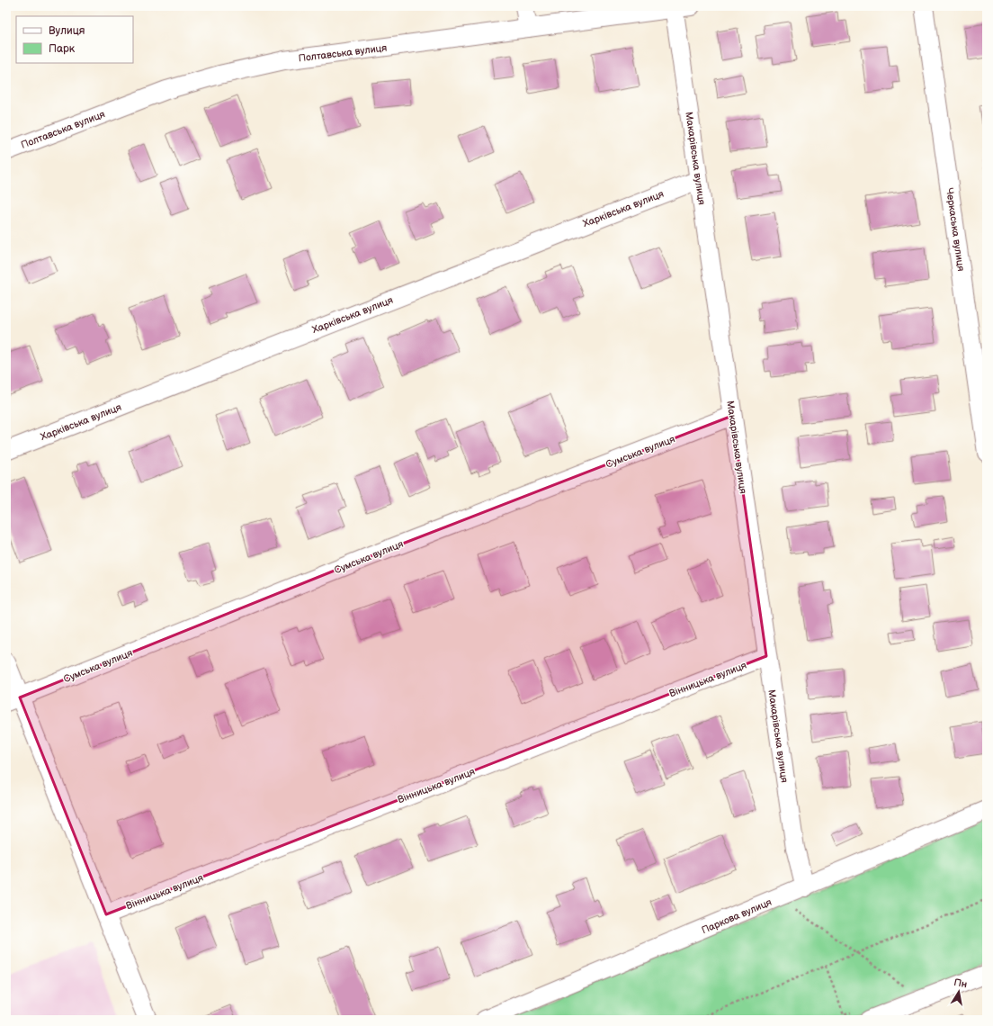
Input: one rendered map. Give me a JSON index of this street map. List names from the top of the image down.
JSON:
{
  "streets": {
    "street": [
      "Полтавська вулиця",
      "Макарівська вулиця",
      "Харківська вулиця",
      "Черкаська вулиця",
      "Сумська вулиця",
      "Вінницька вулиця",
      "Паркова вулиця"
    ]
  },
  "crossings": [
    ["Полтавська вулиця", "Макарівська вулиця"],
    ["Макарівська вулиця", "Харківська вулиця"],
    ["Макарівська вулиця", "Сумська вулиця"],
    ["Макарівська вулиця", "Вінницька вулиця"],
    ["Макарівська вулиця", "Паркова вулиця"]
  ],
  "legend": ["Вулиця", "Парк"],
  "north": "top"
}
